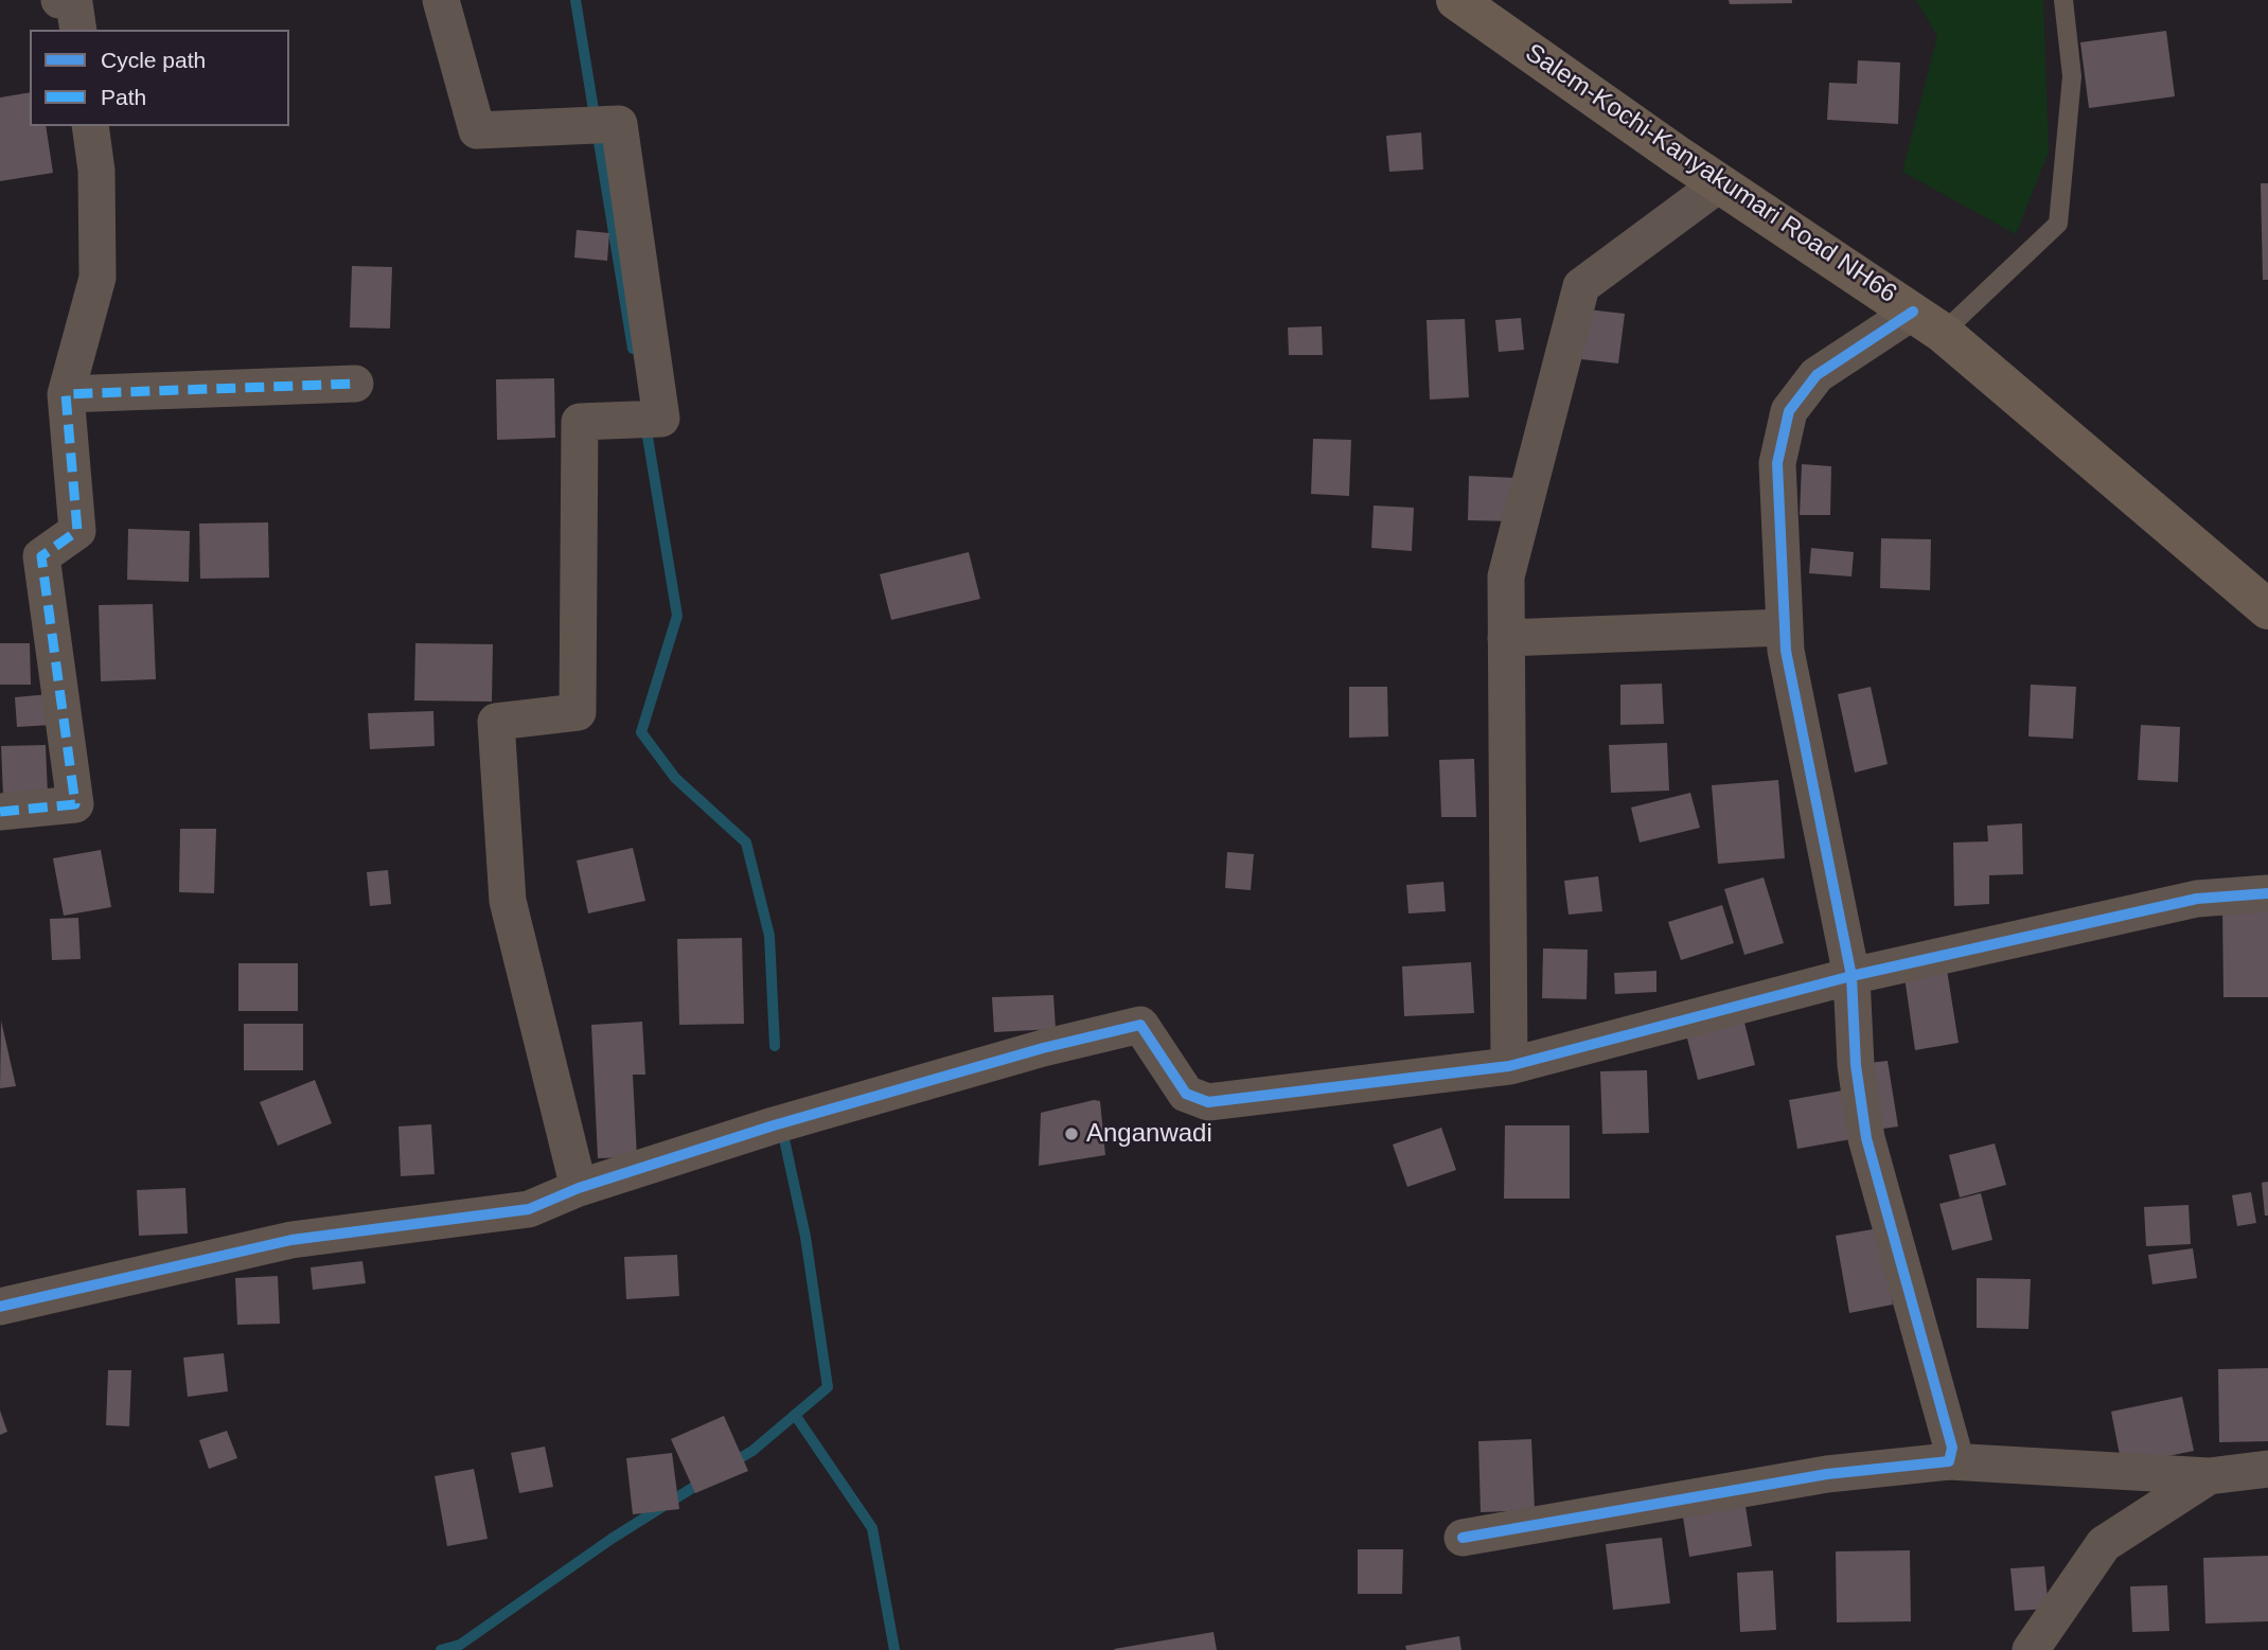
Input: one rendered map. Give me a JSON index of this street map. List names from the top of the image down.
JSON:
{
  "streets": {
    "highway": ["Salem-Kochi-Kanyakumari Road NH66"]
  },
  "places": ["Anganwadi"],
  "legend": ["Cycle path", "Path"]
}
